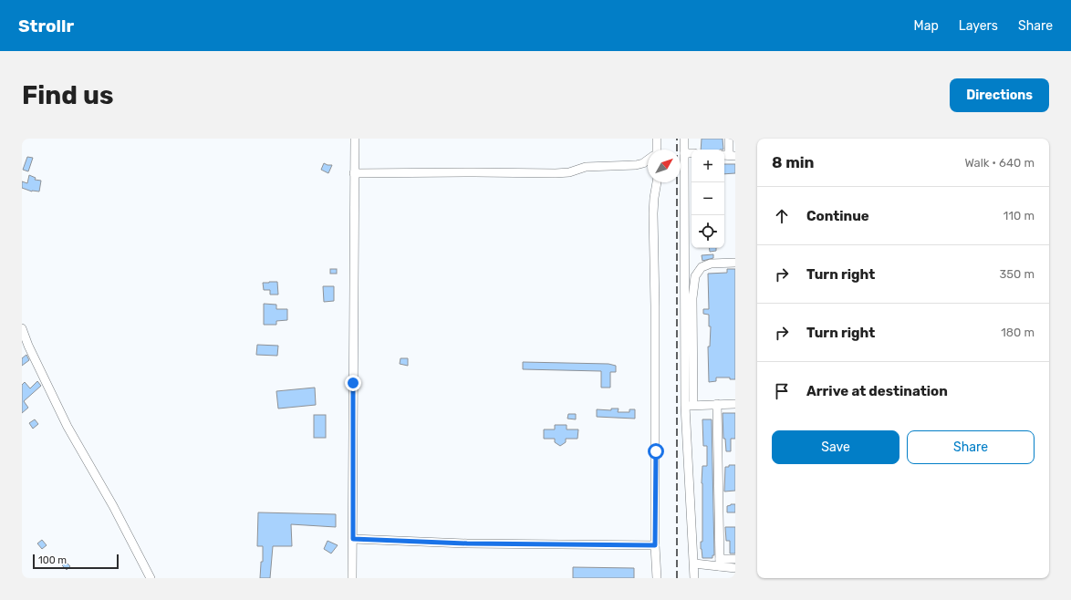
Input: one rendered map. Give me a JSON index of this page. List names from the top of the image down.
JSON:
{
  "scale_bar": "100 m",
  "north": "top right",
  "page": {
    "header": "Strollr",
    "nav": ["Map", "Layers", "Share"],
    "buttons": [
      "Directions",
      ["Save", "Share"]
    ],
    "title": "Find us",
    "heading": ["8 min", "Walk · 640 m"],
    "map_buttons": ["+", "−"],
    "list": [
      ["Continue", "110 m"],
      ["Turn right", "350 m"],
      ["Turn right", "180 m"],
      "Arrive at destination"
    ],
    "scale": "100 m"
  }
}
